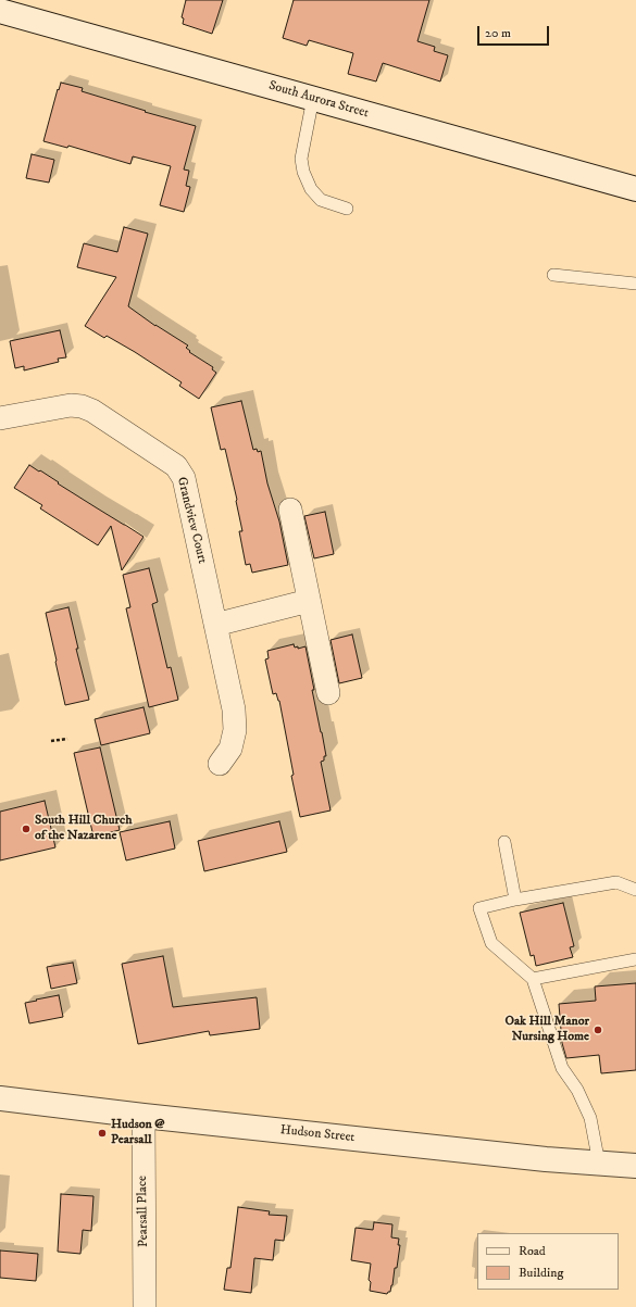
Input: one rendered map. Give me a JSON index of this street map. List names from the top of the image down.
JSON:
{
  "streets": {
    "main road": ["South Aurora Street", "Hudson Street"],
    "street": ["Grandview Court", "Pearsall Place"]
  },
  "crossings": [
    ["Hudson Street", "Pearsall Place"]
  ],
  "places": ["South Hill Church of the Nazarene", "Oak Hill Manor Nursing Home", "Hudson @ Pearsall"],
  "legend": ["Road", "Building"],
  "scale_bar": "20 m"
}
